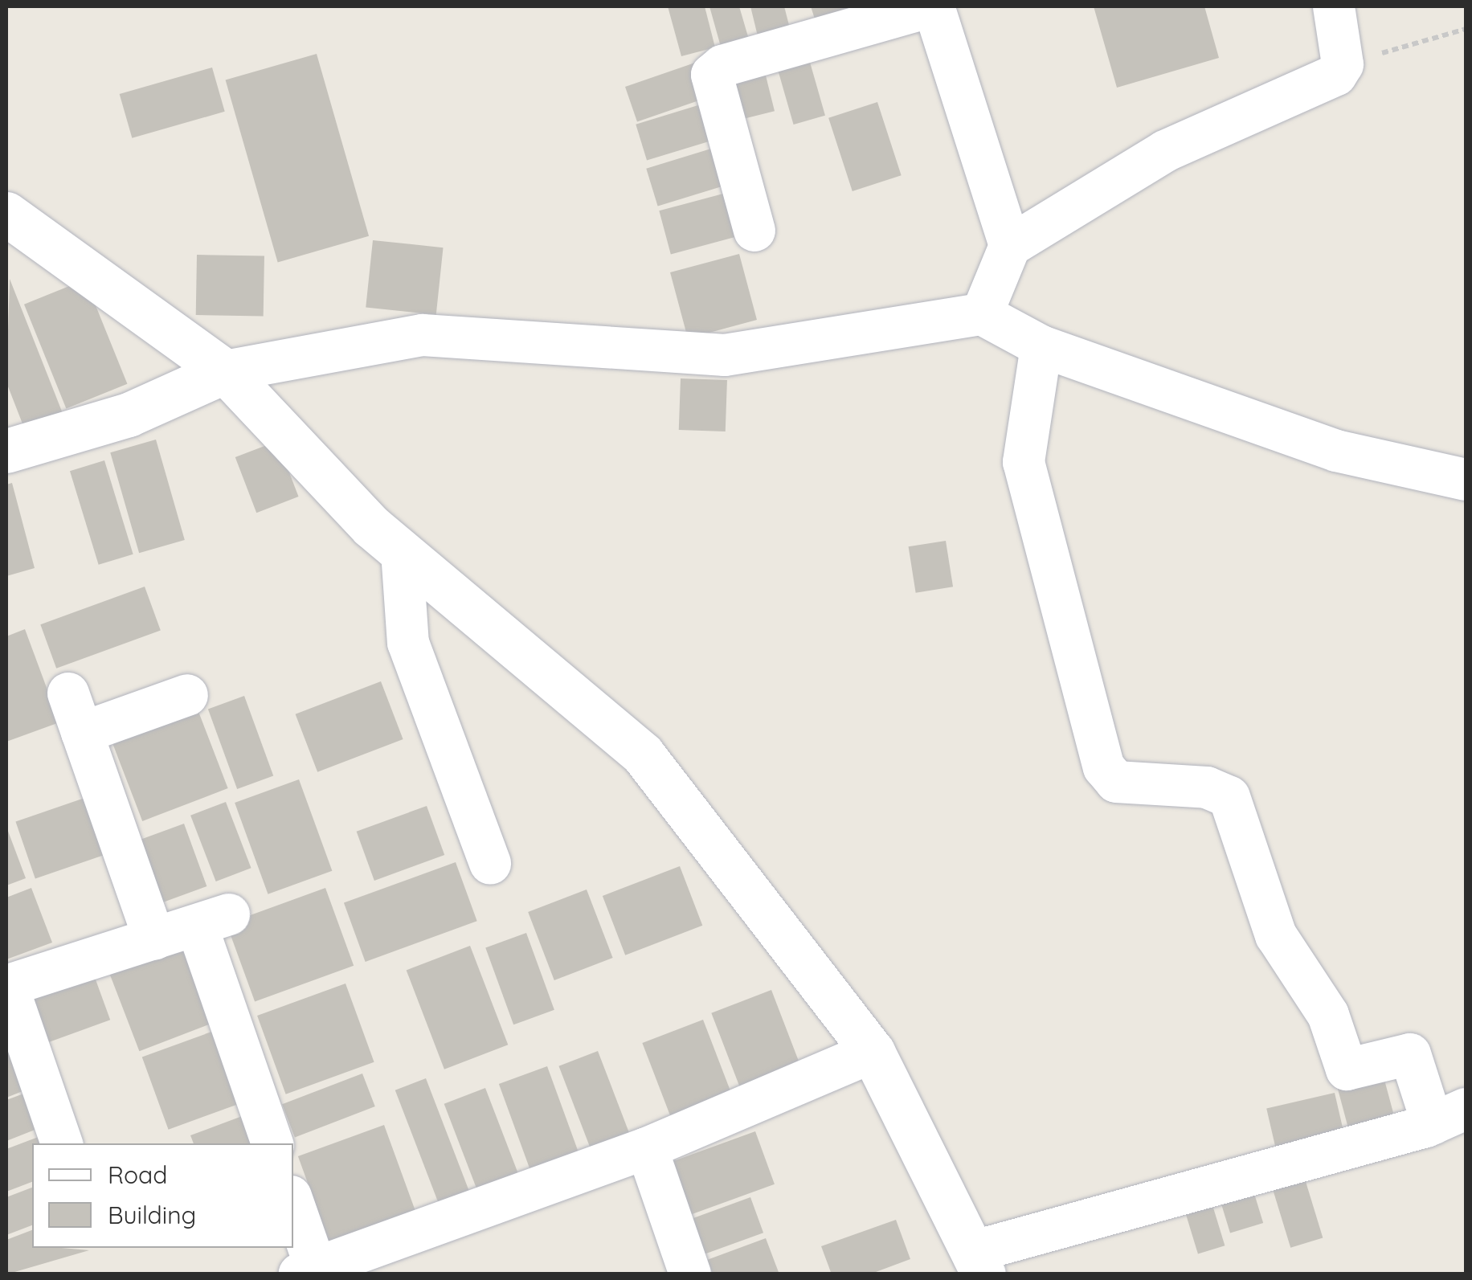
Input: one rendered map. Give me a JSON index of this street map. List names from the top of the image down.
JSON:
{
  "legend": ["Road", "Building"]
}
